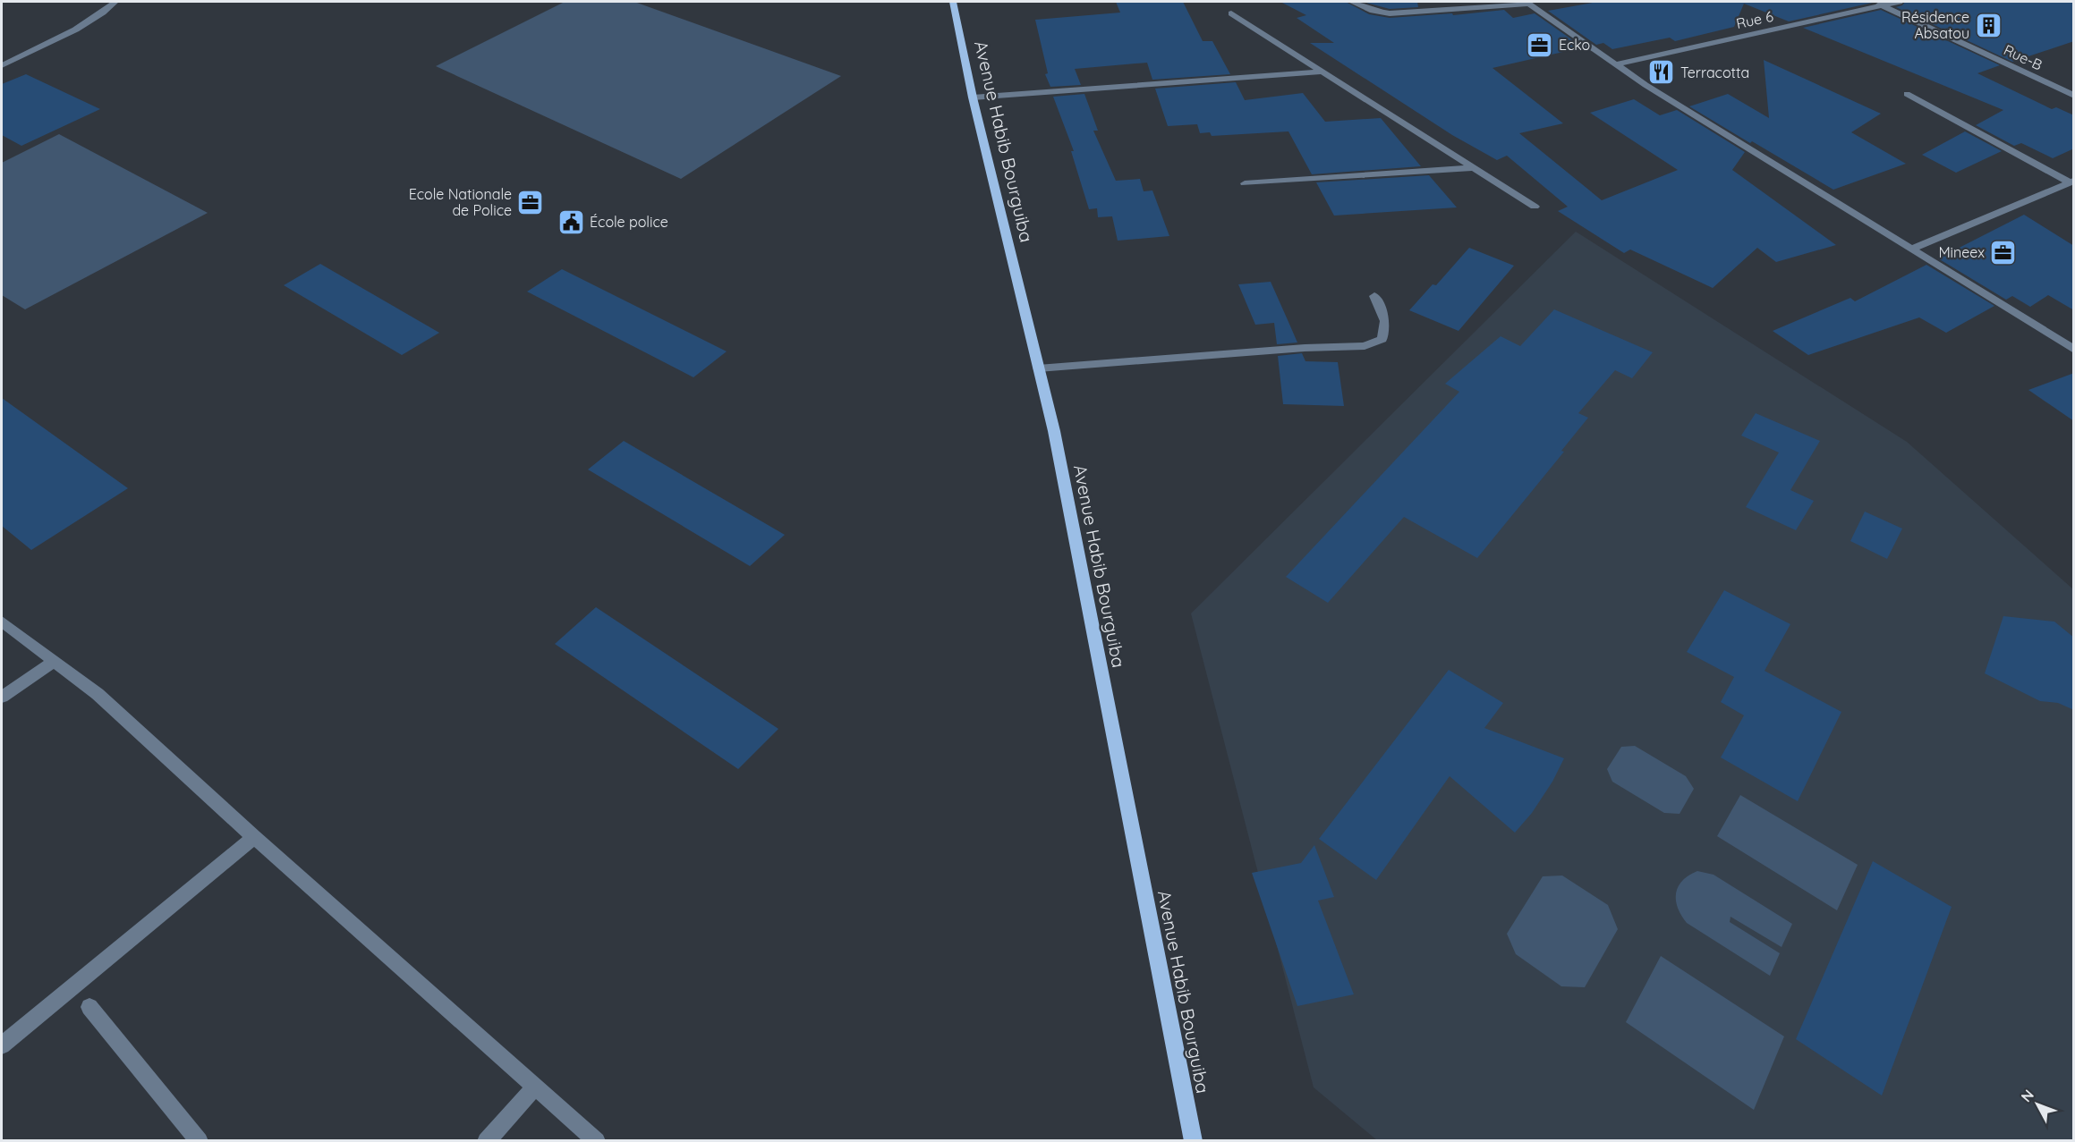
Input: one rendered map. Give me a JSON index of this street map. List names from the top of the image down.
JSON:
{
  "streets": {
    "main road": ["Avenue Habib Bourguiba"],
    "street": ["Rue 6", "Rue-B"]
  },
  "crossings": [
    ["Rue 6", "Rue-B"]
  ],
  "places": {
    "building": ["Résidence Absatou"],
    "office": ["Ecko", "Ecole Nationale de Police", "Mineex"],
    "restaurant": ["Terracotta"],
    "public building": ["École police"]
  },
  "north": "top left"
}
